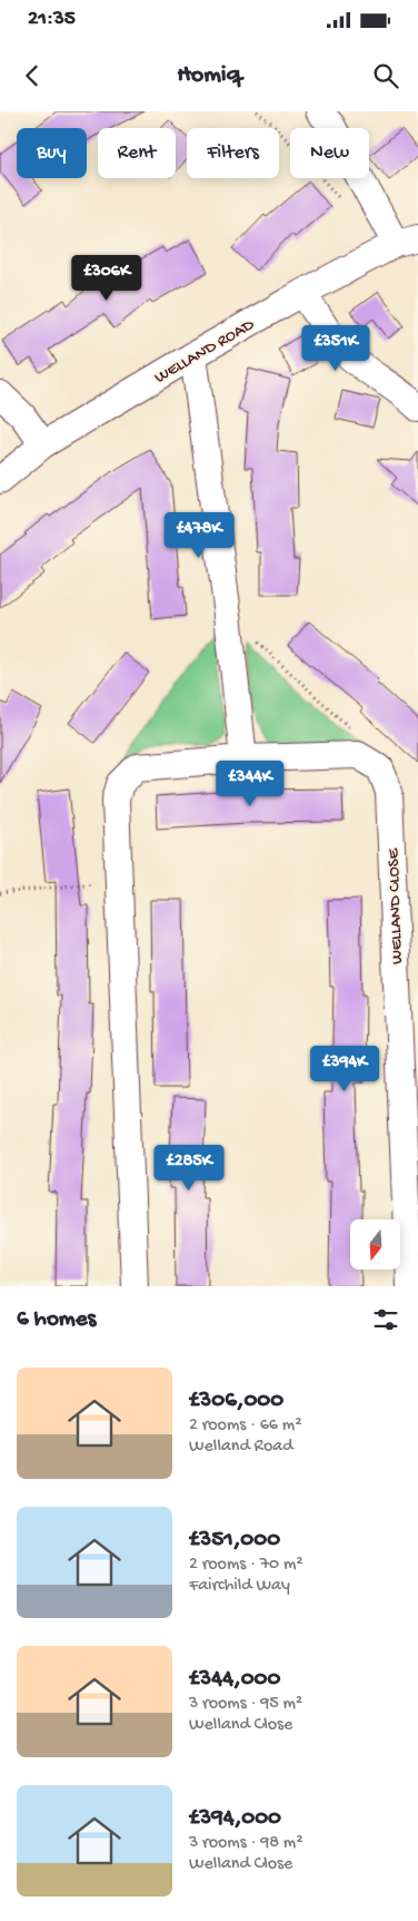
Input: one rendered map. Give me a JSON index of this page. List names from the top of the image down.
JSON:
{
  "streets": {
    "street": ["WELLAND ROAD", "WELLAND CLOSE"]
  },
  "north": "bottom",
  "page": {
    "status": "21:35",
    "header": "Homiq",
    "chip": [
      "Buy",
      "Rent",
      "Filters",
      "New"
    ],
    "price": [
      "£306K",
      "£351K",
      "£478K",
      "£344K",
      "£394K",
      "£285K"
    ],
    "heading": "6 homes",
    "list": [
      {
        "name": "£306,000",
        "note": "2 rooms · 66 m² · Welland Road"
      },
      {
        "name": "£351,000",
        "note": "2 rooms · 70 m² · Fairchild Way"
      },
      {
        "name": "£344,000",
        "note": "3 rooms · 95 m² · Welland Close"
      },
      {
        "name": "£394,000",
        "note": "3 rooms · 98 m² · Welland Close"
      }
    ]
  }
}
